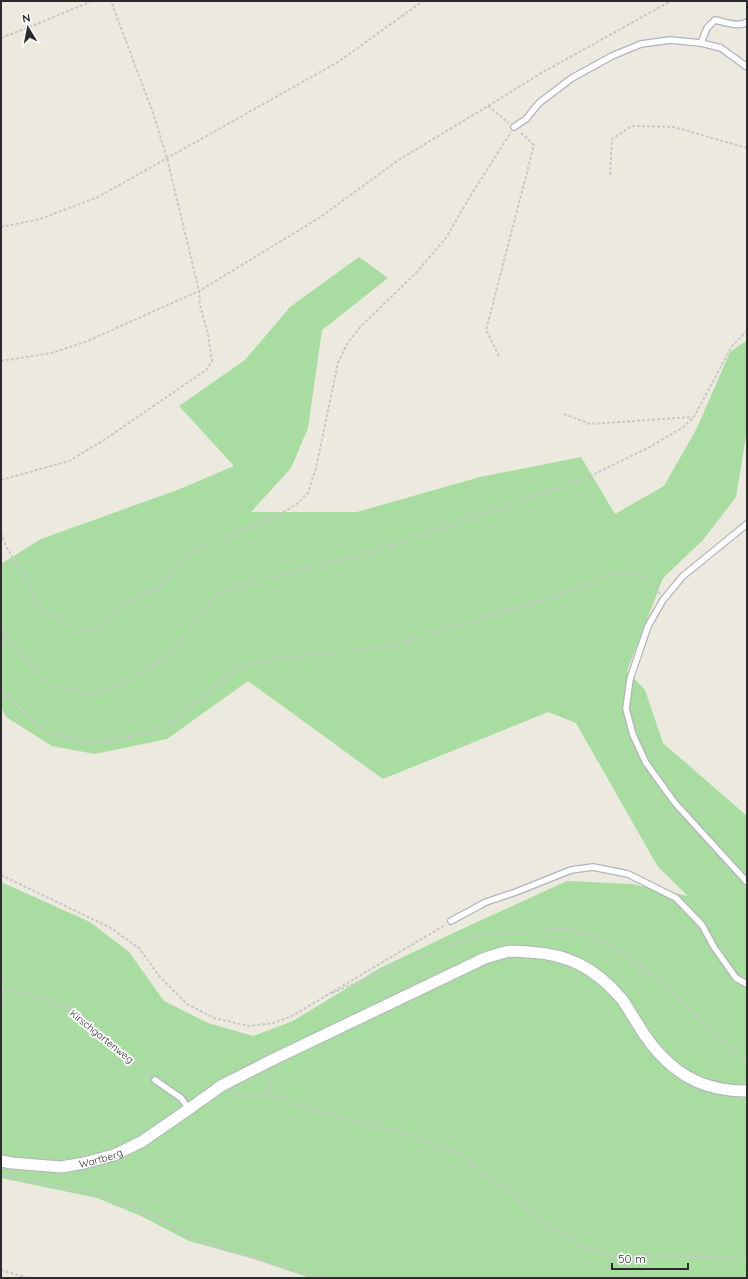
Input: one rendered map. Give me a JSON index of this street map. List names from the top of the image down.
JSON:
{
  "streets": {
    "street": ["Wartberg"],
    "path": ["Kirschgartenweg"]
  },
  "scale_bar": "50 m",
  "north": "top"
}
